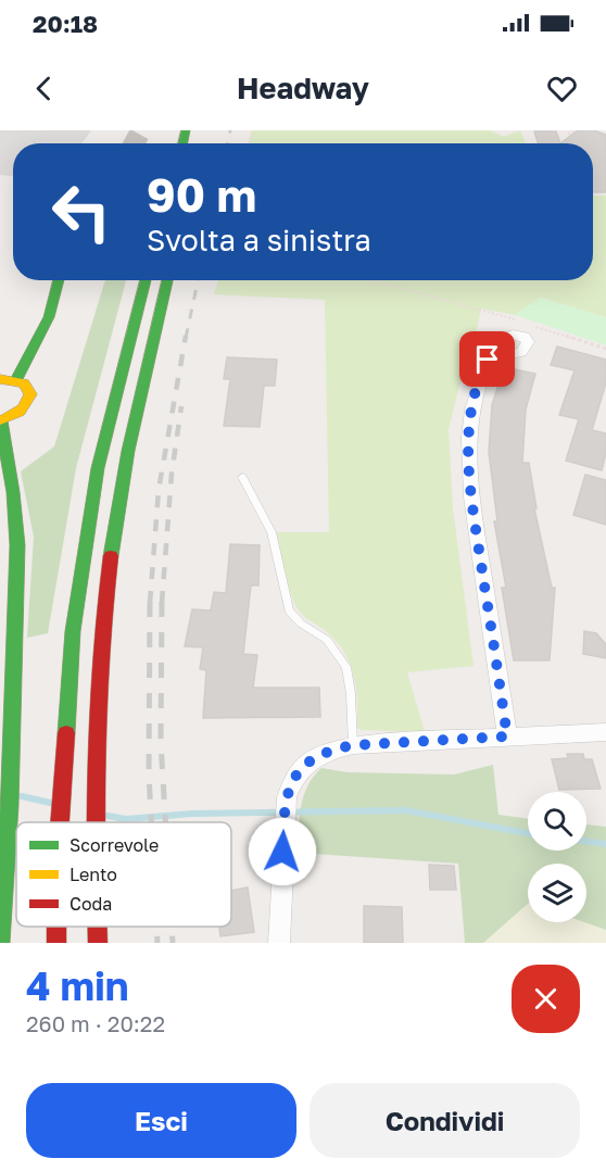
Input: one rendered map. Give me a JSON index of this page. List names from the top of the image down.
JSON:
{
  "legend": ["Scorrevole", "Lento", "Coda"],
  "page": {
    "status": "20:18",
    "header": "Headway",
    "turn": ["90 m", "Svolta a sinistra"],
    "heading": ["4 min", "260 m · 20:22"],
    "buttons": ["Esci", "Condividi"]
  }
}
